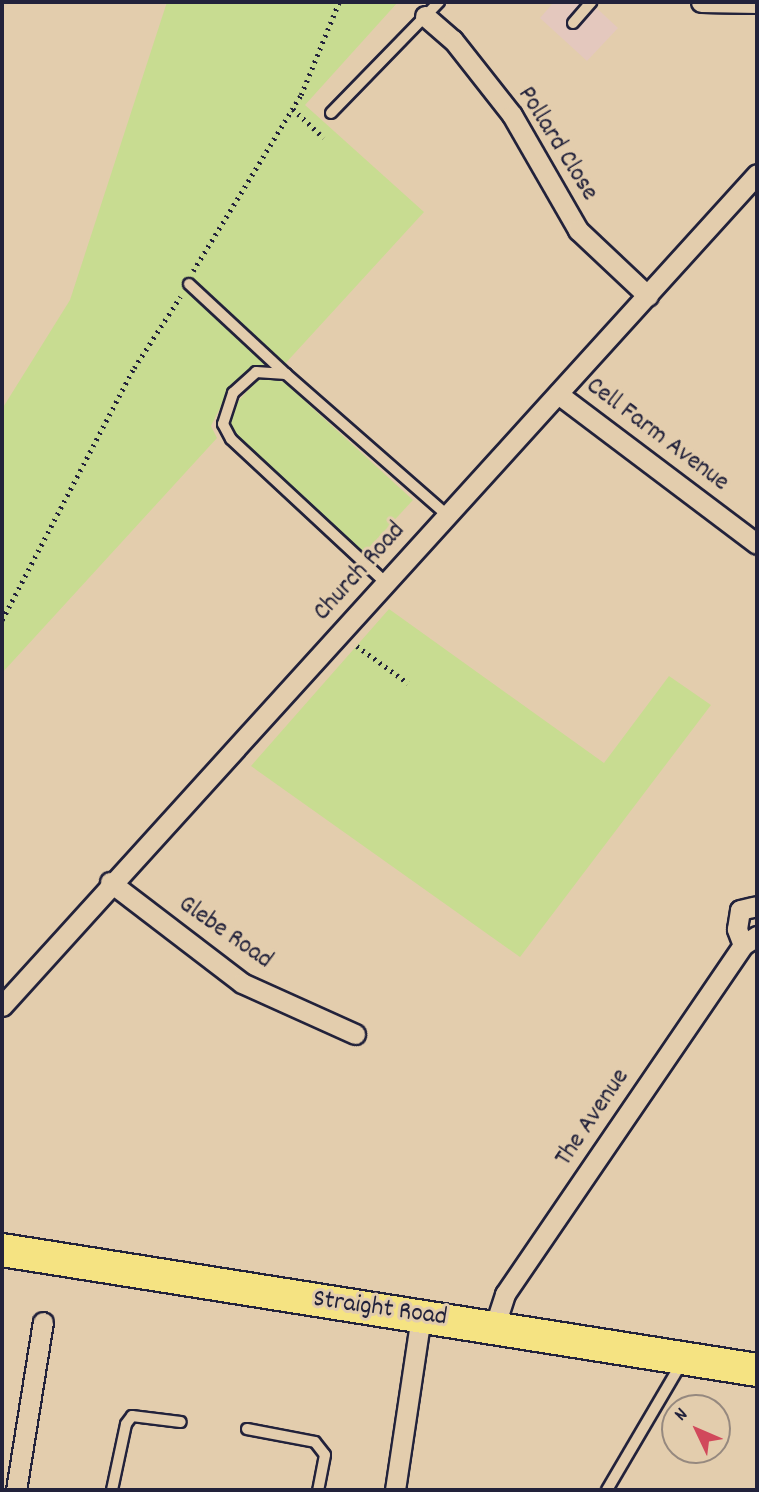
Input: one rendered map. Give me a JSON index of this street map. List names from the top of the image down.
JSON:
{
  "streets": {
    "main road": ["Straight Road"],
    "street": [
      "Pollard Close",
      "Cell Farm Avenue",
      "Church Road",
      "Glebe Road",
      "The Avenue"
    ]
  },
  "crossings": [
    ["Pollard Close", "Church Road"],
    ["Cell Farm Avenue", "Church Road"],
    ["Church Road", "Glebe Road"],
    ["The Avenue", "Straight Road"]
  ],
  "north": "top left"
}
